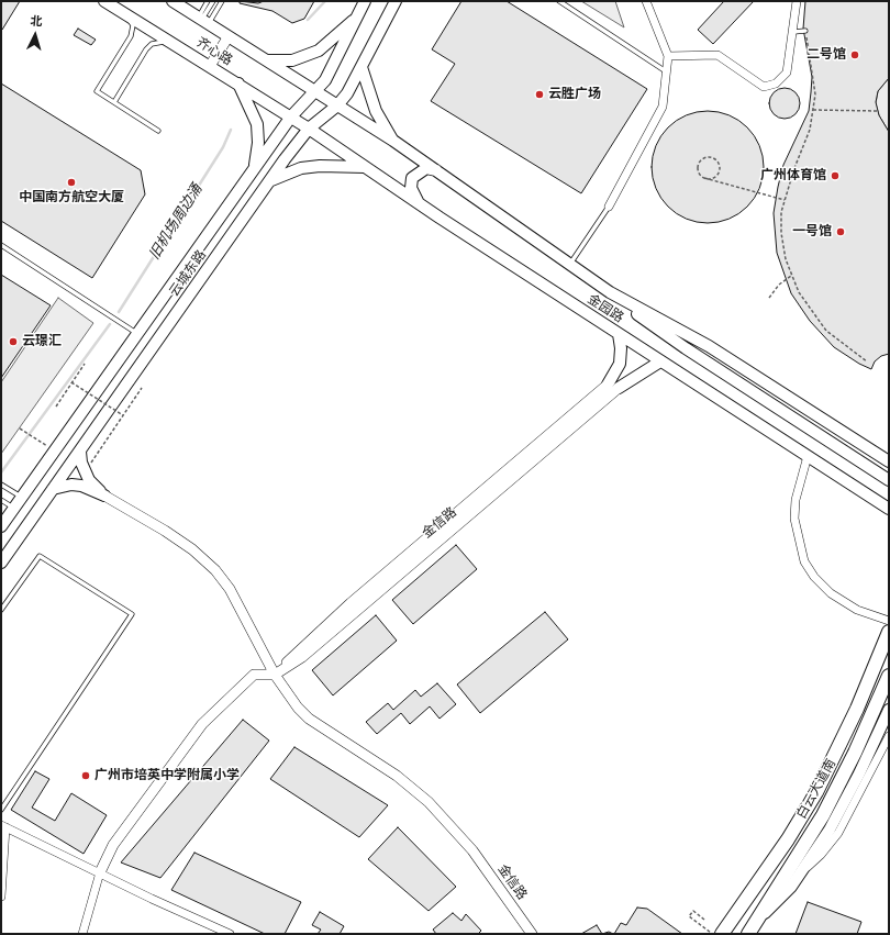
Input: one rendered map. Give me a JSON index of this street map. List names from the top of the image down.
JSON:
{
  "streets": {
    "highway": ["白云大道南"],
    "main road": ["齐心路", "云城东路", "金园路"],
    "street": ["金信路"]
  },
  "crossings": [
    ["齐心路", "云城东路"],
    ["齐心路", "金园路"],
    ["云城东路", "金园路"]
  ],
  "water": ["旧机场周边涌"],
  "places": [
    "二号馆",
    "云胜广场",
    "广州体育馆",
    "中国南方航空大厦",
    "一号馆",
    "云璟汇",
    "广州市培英中学附属小学"
  ],
  "north": "top"
}
